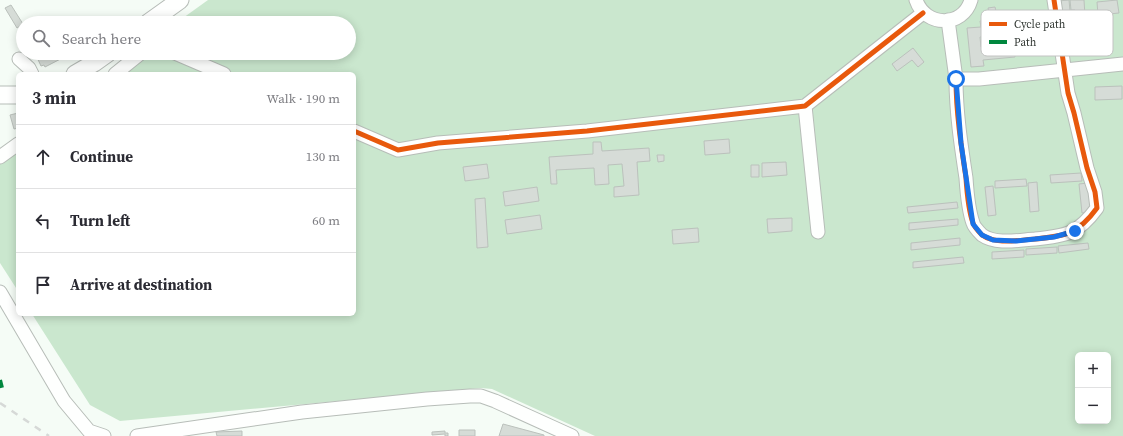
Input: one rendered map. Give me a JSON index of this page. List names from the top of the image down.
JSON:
{
  "legend": ["Cycle path", "Path"],
  "page": {
    "search": "Search here",
    "heading": ["3 min", "Walk · 190 m"],
    "list": [
      ["Continue", "130 m"],
      ["Turn left", "60 m"],
      "Arrive at destination"
    ],
    "map_buttons": ["+", "−"]
  }
}
